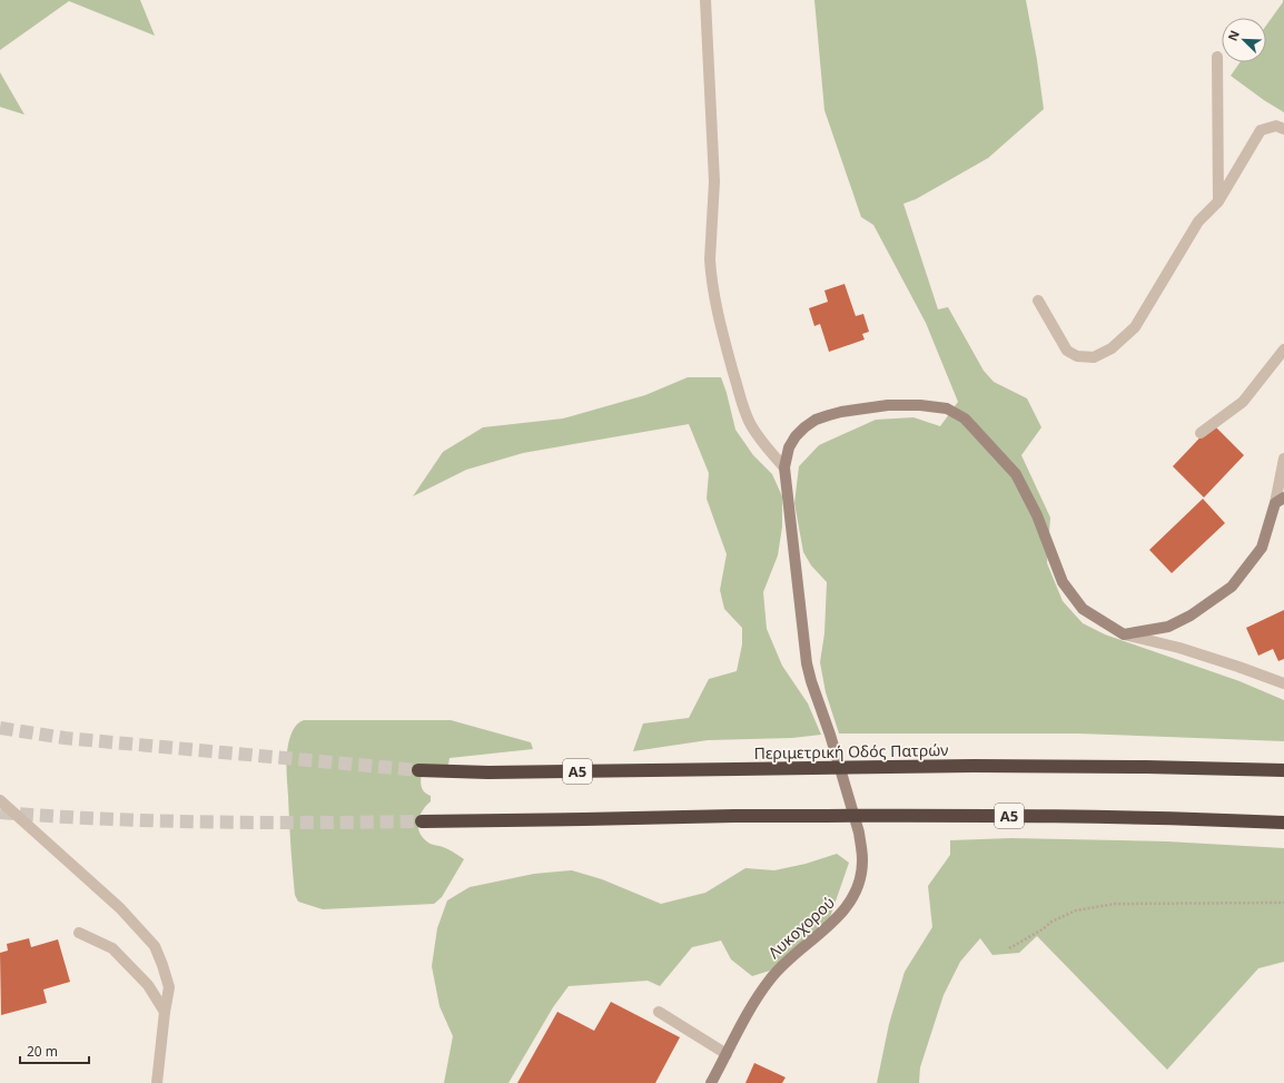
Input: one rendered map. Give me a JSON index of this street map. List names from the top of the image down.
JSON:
{
  "streets": {
    "highway": ["Περιμετρική Οδός Πατρών", "Α5"],
    "street": ["Λυκοχορού"]
  },
  "scale_bar": "20 m",
  "north": "top left"
}
